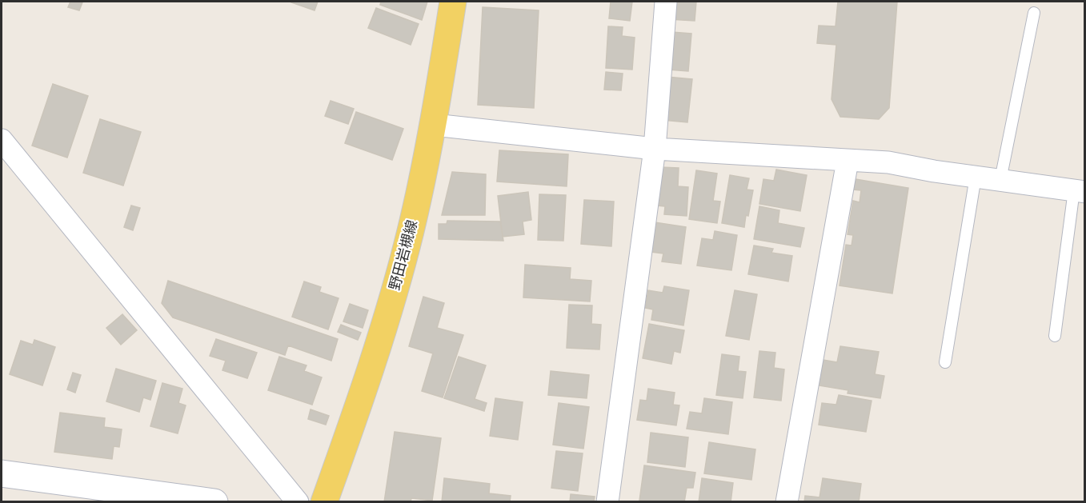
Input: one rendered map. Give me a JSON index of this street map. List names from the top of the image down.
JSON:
{
  "streets": {
    "main road": ["野田岩槻線"]
  }
}
